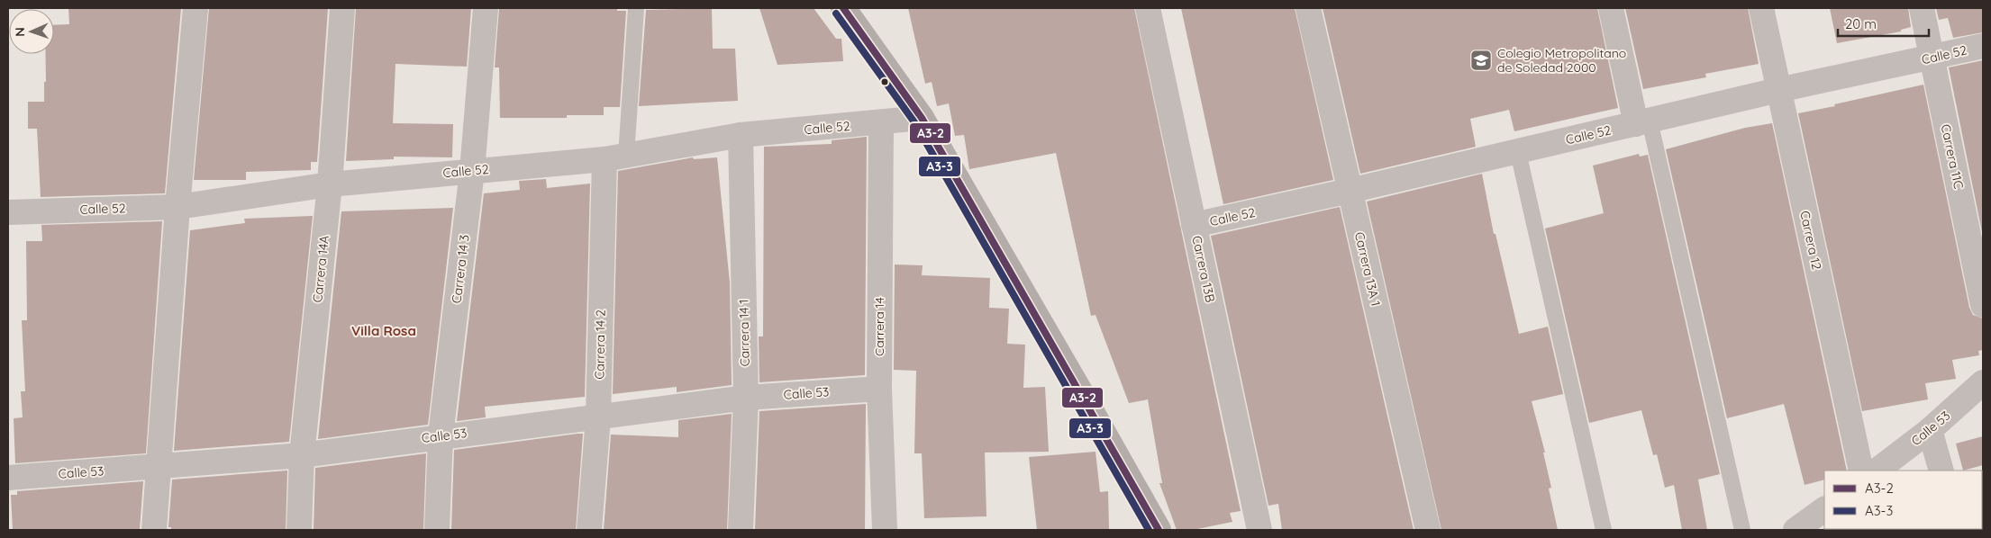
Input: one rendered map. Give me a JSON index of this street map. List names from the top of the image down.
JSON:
{
  "streets": {
    "street": [
      "Calle 52",
      "Carrera 11C",
      "Carrera 12",
      "Carrera 14A",
      "Carrera 14 3",
      "Carrera 13B",
      "Carrera 13A 1",
      "Carrera 14",
      "Carrera 14 1",
      "Carrera 14 2",
      "Calle 53"
    ]
  },
  "crossings": [
    ["Calle 52", "Carrera 11C"],
    ["Calle 52", "Carrera 12"],
    ["Calle 52", "Carrera 14A"],
    ["Calle 52", "Carrera 14 3"],
    ["Calle 52", "Carrera 13B"],
    ["Calle 52", "Carrera 13A 1"],
    ["Calle 52", "Carrera 14"],
    ["Calle 52", "Carrera 14 1"],
    ["Calle 52", "Carrera 14 2"],
    ["Carrera 14A", "Calle 53"],
    ["Carrera 14 3", "Calle 53"],
    ["Carrera 14", "Calle 53"],
    ["Carrera 14 1", "Calle 53"],
    ["Carrera 14 2", "Calle 53"]
  ],
  "districts": ["Villa Rosa"],
  "places": {
    "school or university": ["Colegio Metropolitano de Soledad 2000"]
  },
  "lines": ["transit line A3-2", "transit line A3-3"],
  "legend": ["A3-2", "A3-3"],
  "scale_bar": "20 m",
  "north": "left"
}
